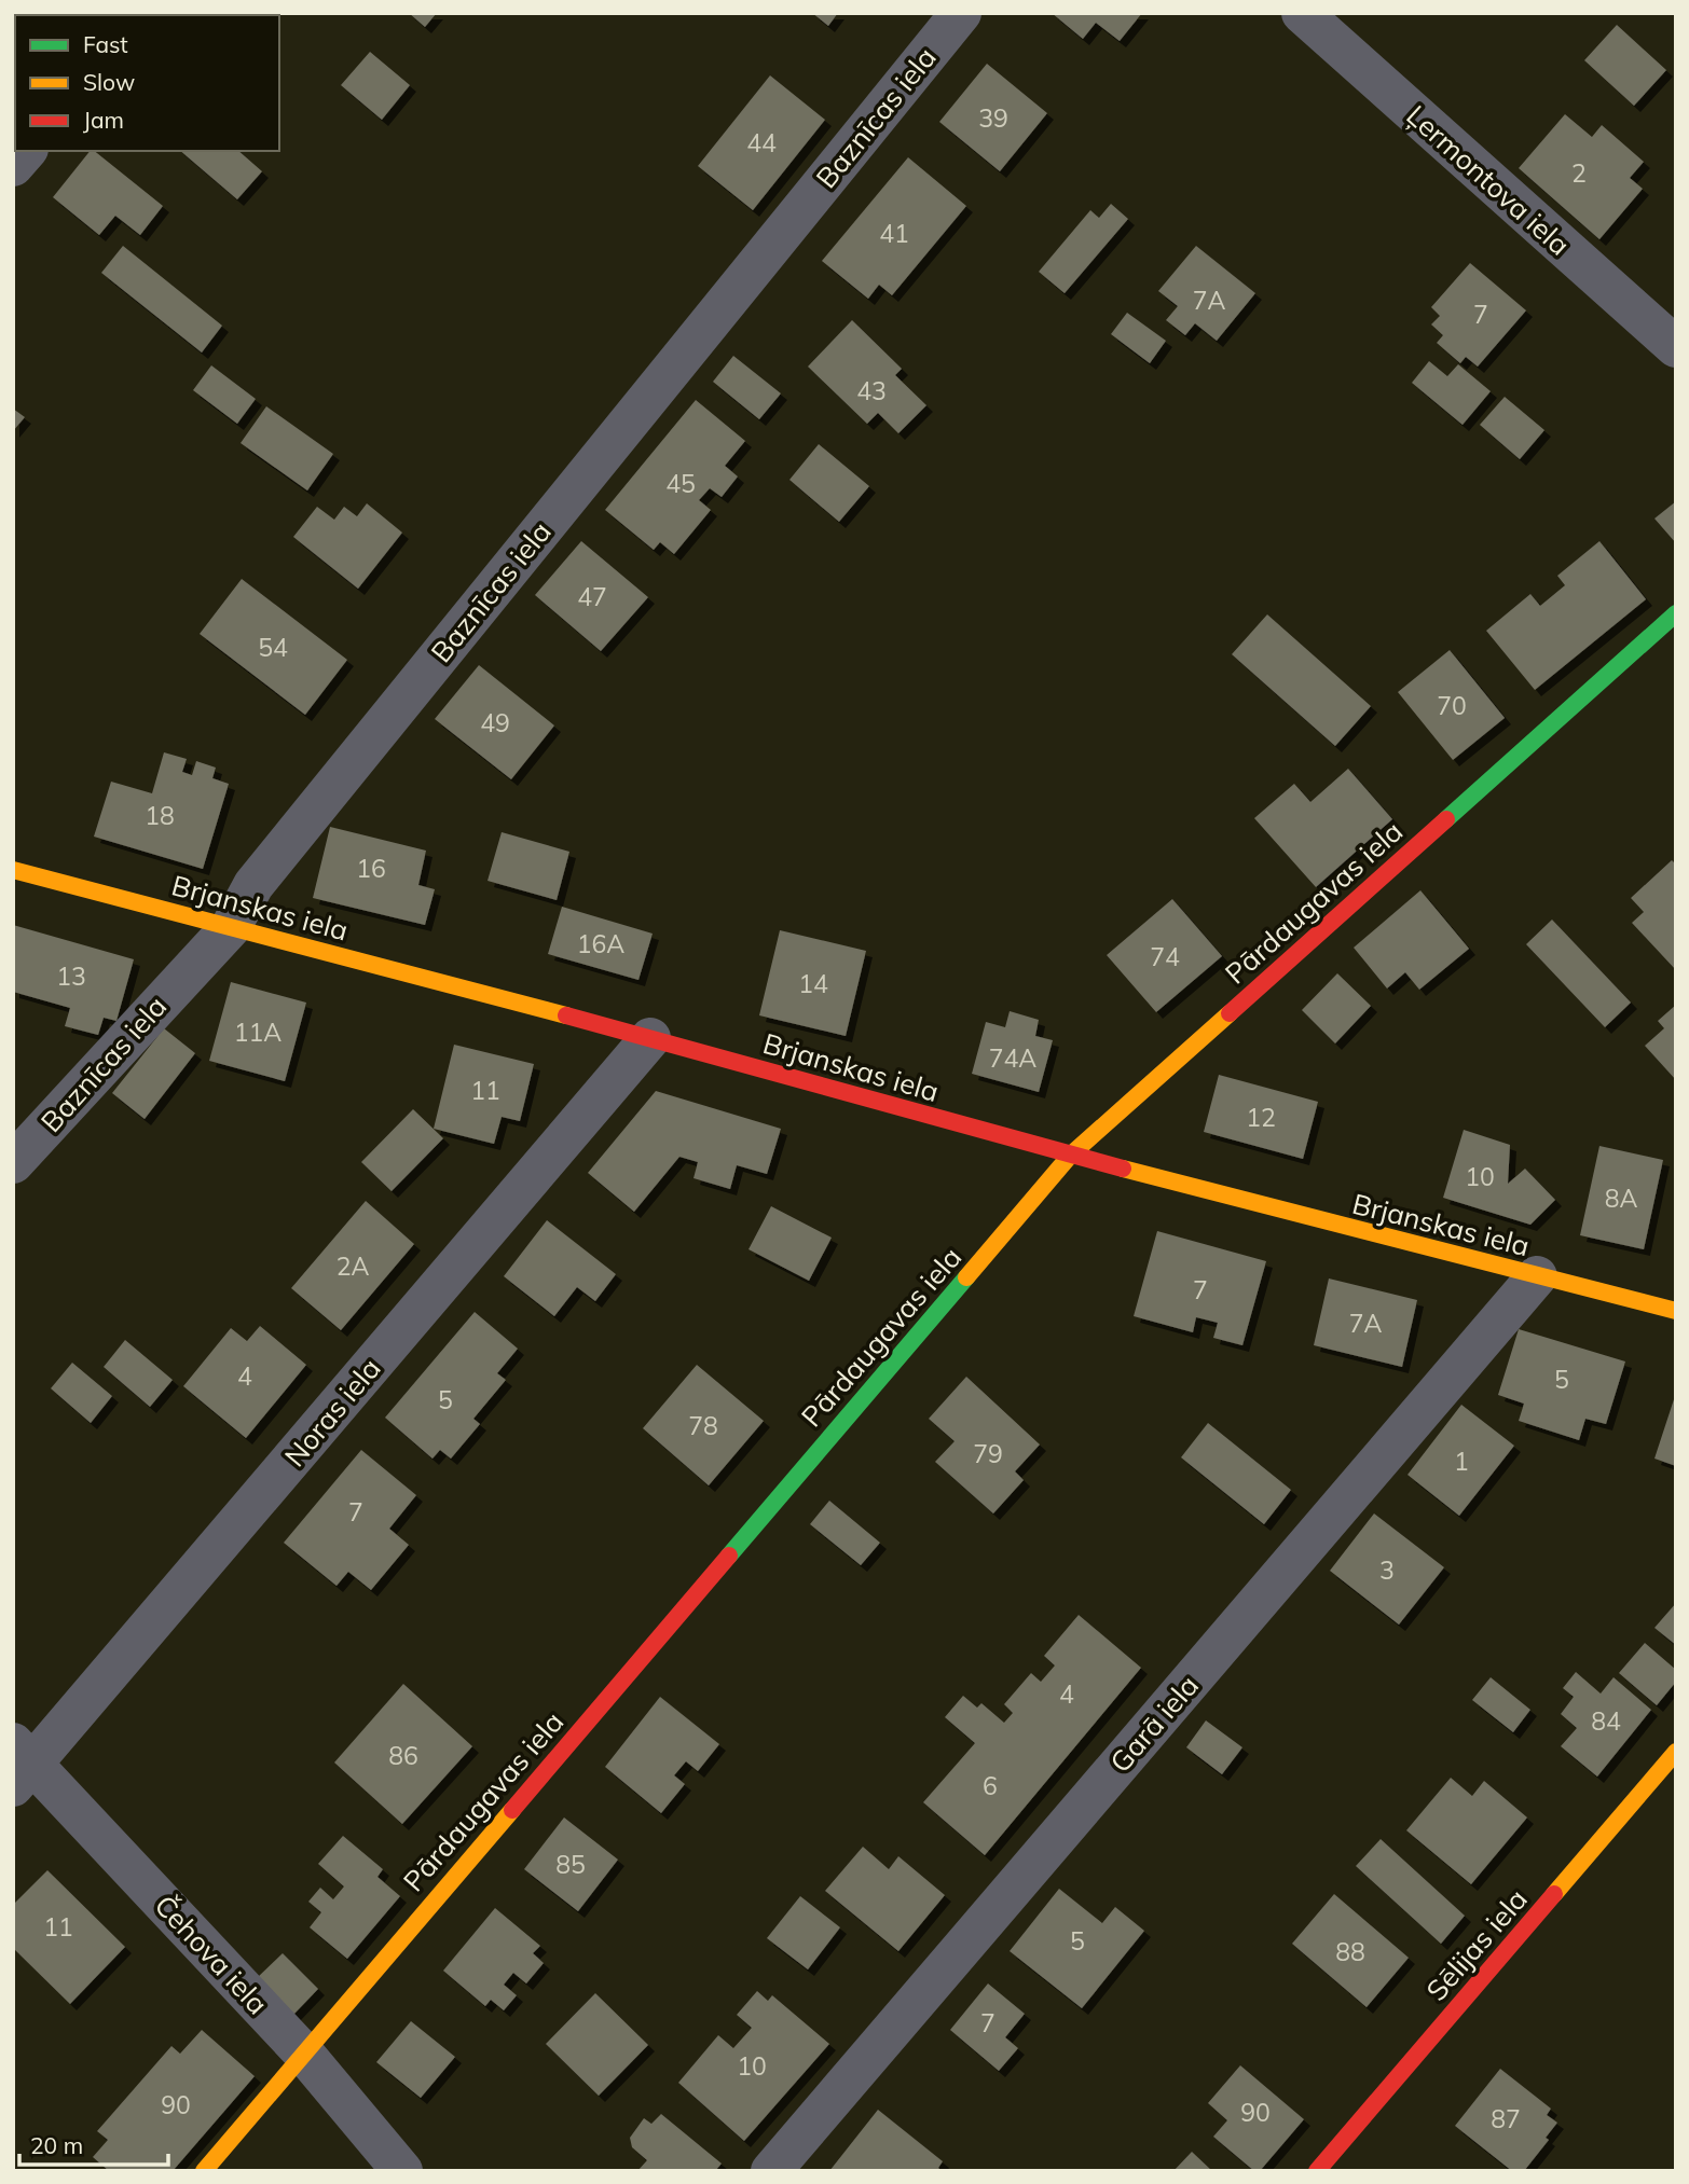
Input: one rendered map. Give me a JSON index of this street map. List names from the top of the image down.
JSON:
{
  "streets": {
    "main road": ["Pārdaugavas iela", "Brjanskas iela", "Sēlijas iela"],
    "street": [
      "Baznīcas iela",
      "Ļermontova iela",
      "Noras iela",
      "Garā iela",
      "Čehova iela"
    ]
  },
  "crossings": [
    ["Baznīcas iela", "Brjanskas iela"],
    ["Pārdaugavas iela", "Brjanskas iela"],
    ["Pārdaugavas iela", "Čehova iela"],
    ["Brjanskas iela", "Noras iela"],
    ["Brjanskas iela", "Garā iela"],
    ["Noras iela", "Čehova iela"]
  ],
  "house_numbers": [
    "39",
    "44",
    "2",
    "41",
    "7A",
    "7",
    "43",
    "45",
    "47",
    "54",
    "70",
    "49",
    "18",
    "16",
    "16A",
    "74",
    "13",
    "14",
    "11A",
    "74A",
    "11",
    "12",
    "10",
    "8A",
    "2A",
    "7",
    "7A",
    "4",
    "5",
    "5",
    "78",
    "79",
    "1",
    "7",
    "3",
    "4",
    "84",
    "86",
    "6",
    "85",
    "11",
    "5",
    "88",
    "7",
    "10",
    "90",
    "90",
    "87"
  ],
  "legend": ["Fast", "Slow", "Jam"],
  "scale_bar": "20 m"
}
